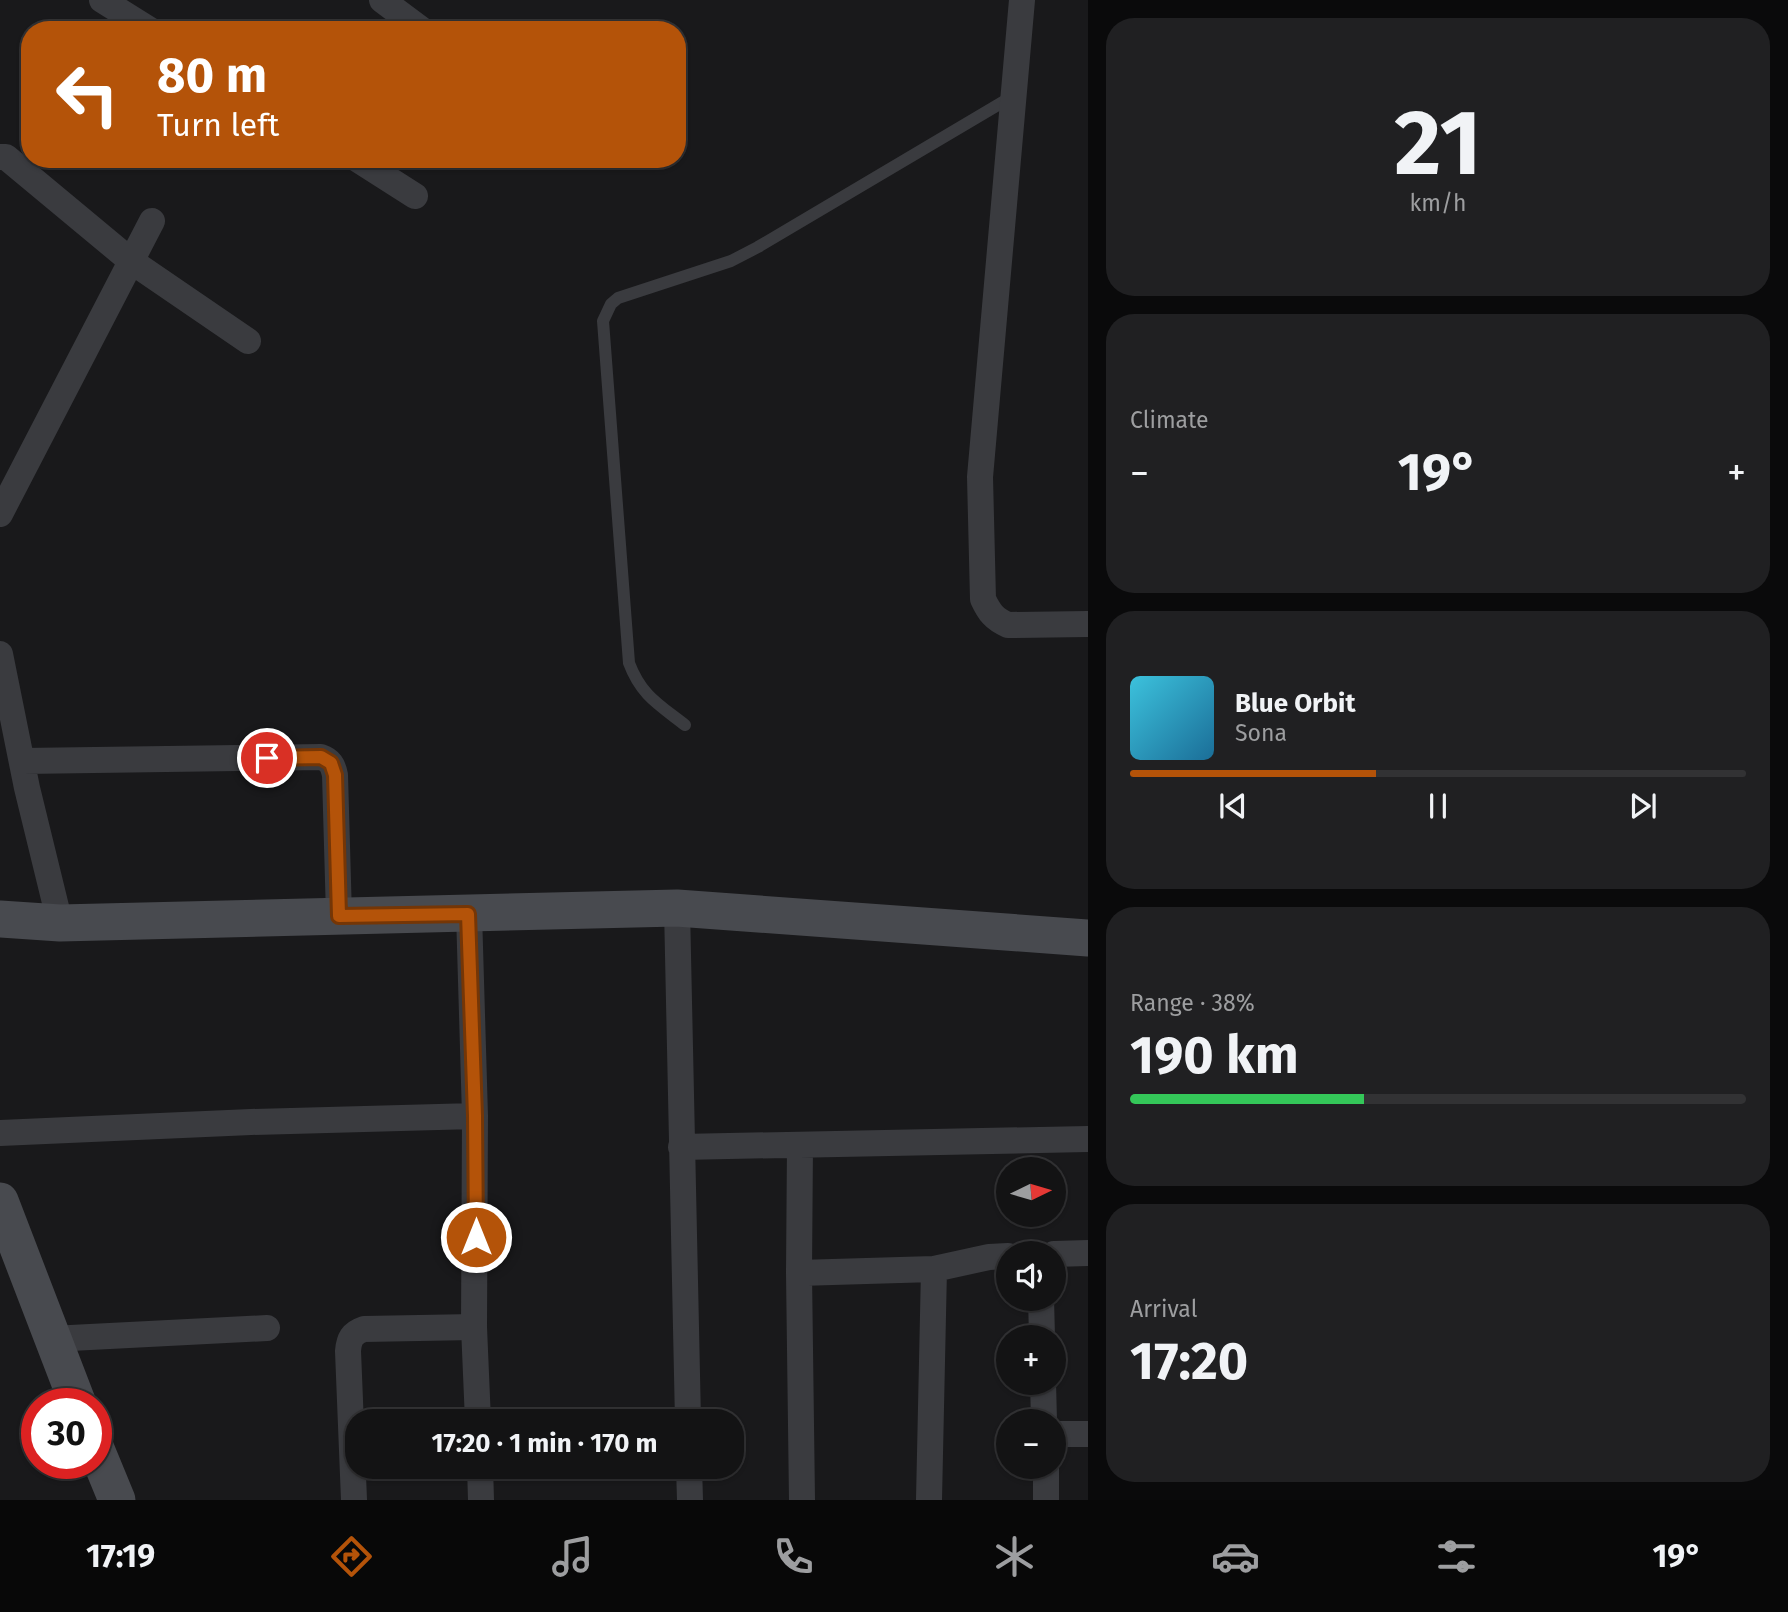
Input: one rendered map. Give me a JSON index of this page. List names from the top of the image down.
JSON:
{
  "north": "right",
  "page": {
    "tile": [
      ["21", "km/h"],
      "Climate",
      ["Range · 38%", "190 km"],
      ["Arrival", "17:20"]
    ],
    "turn": ["80 m", "Turn left"],
    "heat": ["−", "19°", "+"],
    "song": ["Blue Orbit", "Sona"],
    "map_buttons": ["+", "−"],
    "limit": "30",
    "trip": "17:20 · 1 min · 170 m",
    "tabs": ["17:19", "19°"]
  }
}
